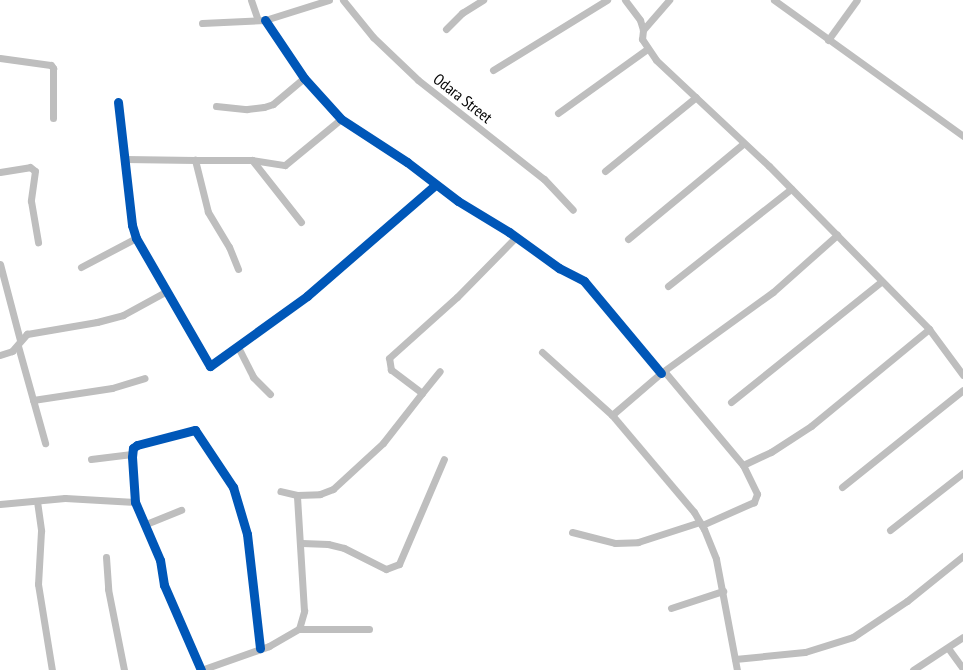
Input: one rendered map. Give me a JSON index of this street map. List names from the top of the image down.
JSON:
{
  "streets": {
    "street": ["Odara Street"]
  }
}
